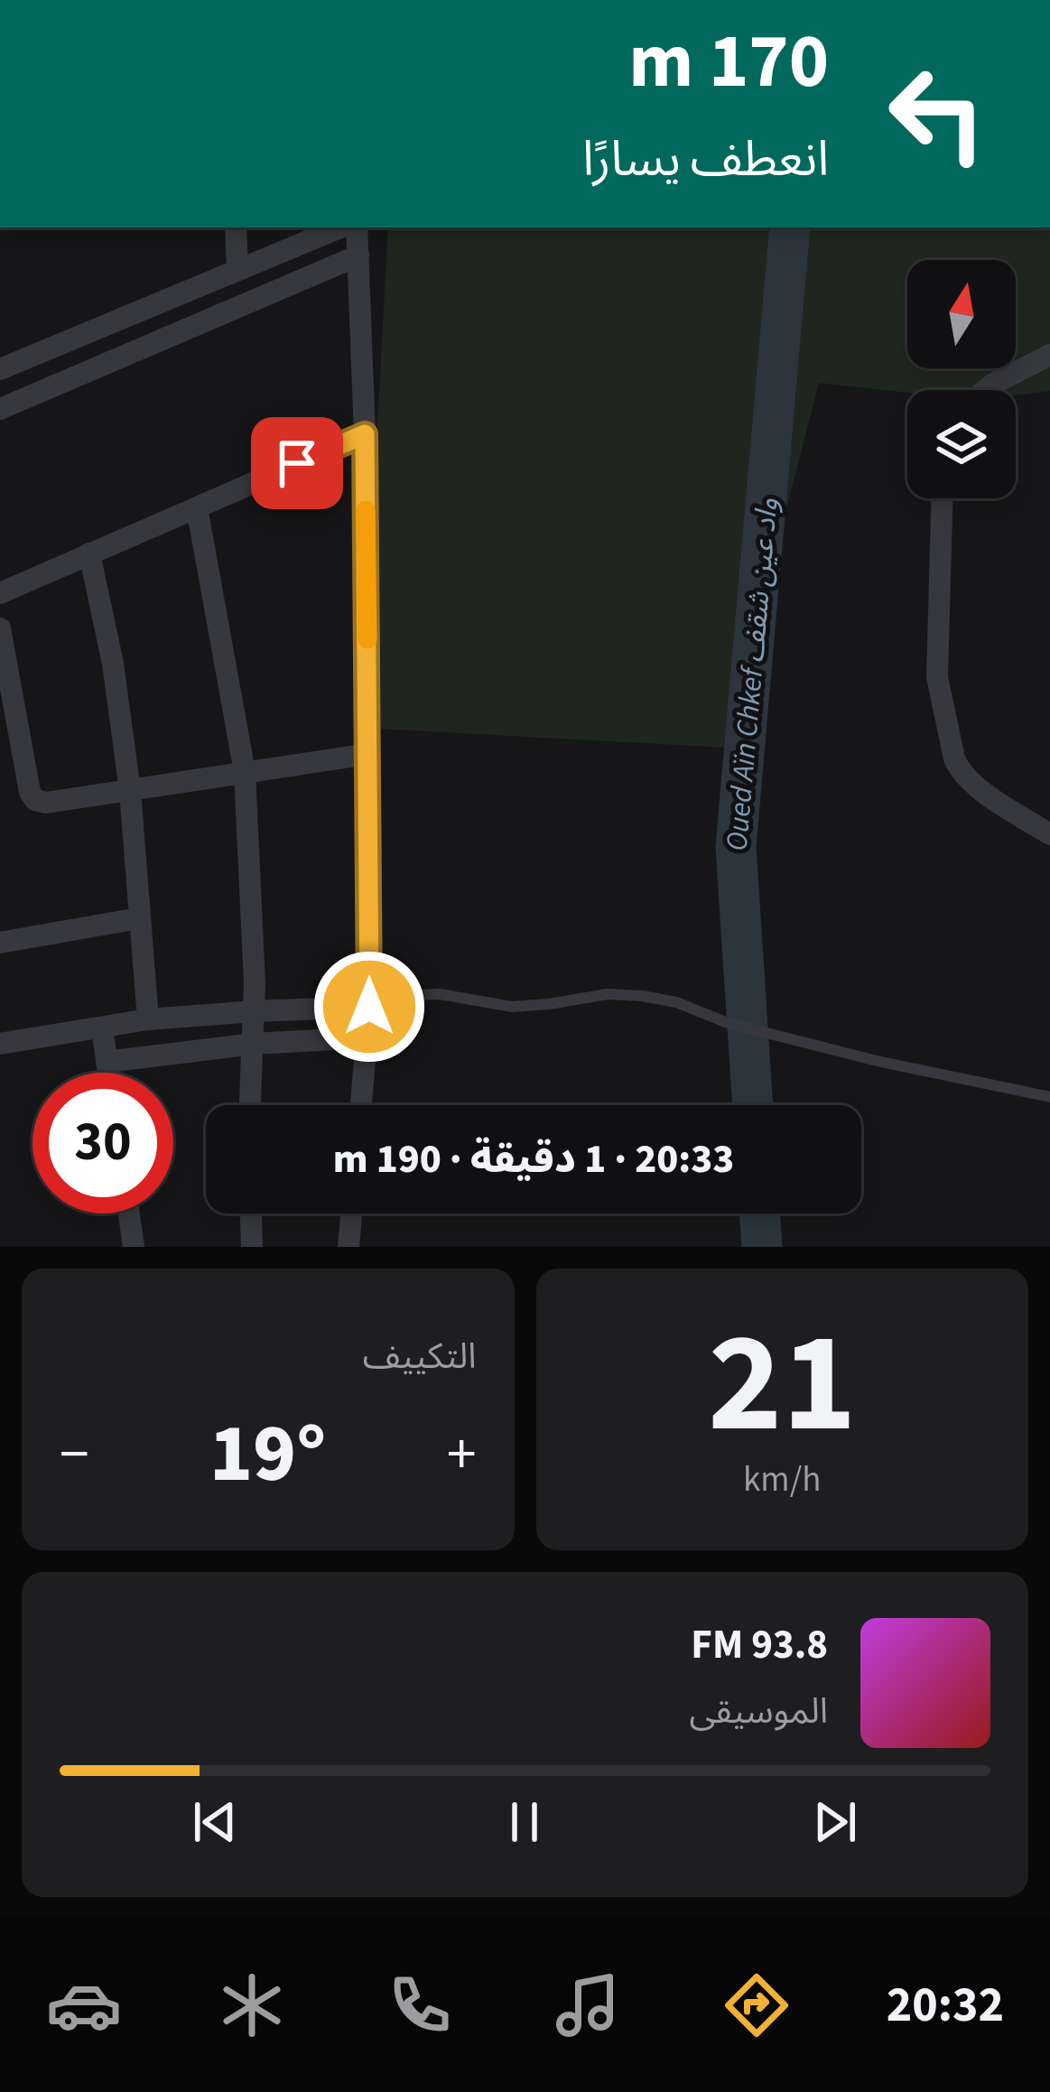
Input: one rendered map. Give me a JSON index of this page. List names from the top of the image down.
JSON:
{
  "water": ["Oued Aïn Chkef واد عين شقف"],
  "north": "top",
  "page": {
    "turn": ["170 m", "انعطف يسارًا"],
    "limit": "30",
    "trip": "20:33 · 1 دقيقة · 190 m",
    "tile": [
      ["21", "km/h"],
      "التكييف"
    ],
    "heat": ["−", "19°", "+"],
    "song": ["93.8 FM", "الموسيقى"],
    "tabs": "20:32"
  }
}
